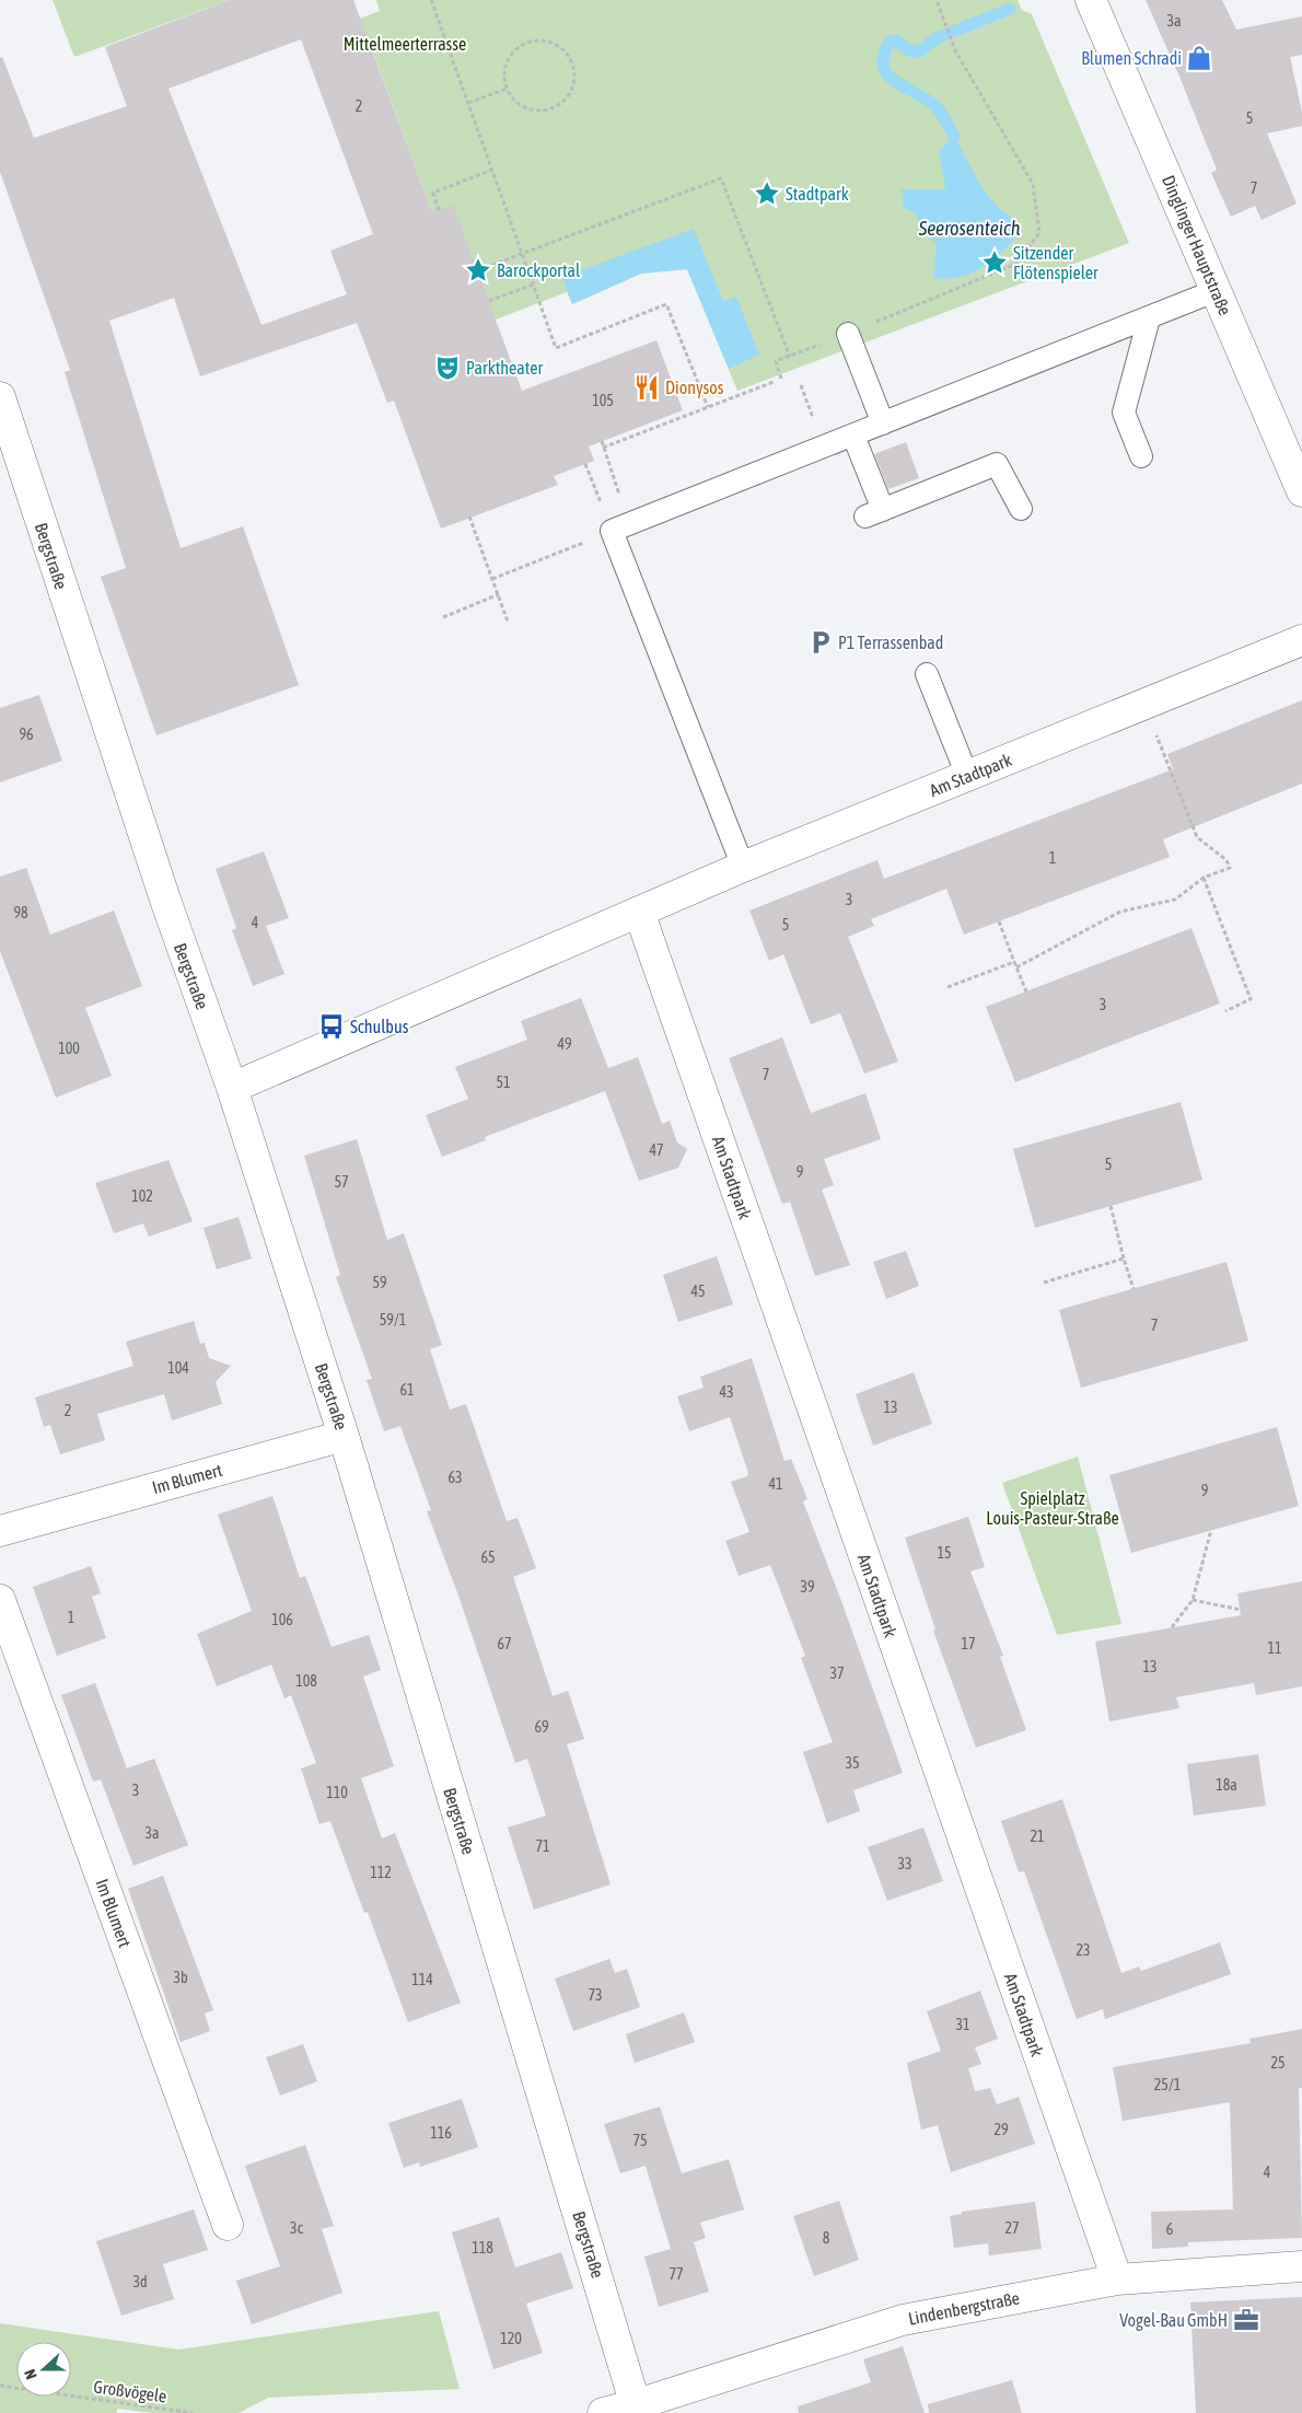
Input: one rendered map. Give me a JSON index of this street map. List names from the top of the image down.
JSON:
{
  "streets": {
    "street": [
      "Dinglinger Hauptstraße",
      "Bergstraße",
      "Am Stadtpark",
      "Im Blumert",
      "Lindenbergstraße"
    ],
    "path": ["Großvögele"]
  },
  "crossings": [
    ["Bergstraße", "Am Stadtpark"],
    ["Bergstraße", "Im Blumert"],
    ["Bergstraße", "Lindenbergstraße"],
    ["Am Stadtpark", "Lindenbergstraße"]
  ],
  "water": ["Seerosenteich"],
  "parks": ["Mittelmeerterrasse", "Spielplatz Louis-Pasteur-Straße"],
  "places": {
    "shop": ["Blumen Schradi"],
    "place": ["Stadtpark", "Sitzender Flötenspieler", "Barockportal"],
    "theatre": ["Parktheater"],
    "restaurant": ["Dionysos"],
    "parking": ["P1 Terrassenbad"],
    "bus stop": ["Schulbus"],
    "office": ["Vogel-Bau GmbH"]
  },
  "house_numbers": [
    "3a",
    "2",
    "5",
    "7",
    "105",
    "96",
    "1",
    "3",
    "98",
    "4",
    "5",
    "3",
    "49",
    "100",
    "7",
    "51",
    "47",
    "5",
    "9",
    "57",
    "102",
    "59",
    "45",
    "59/1",
    "7",
    "104",
    "61",
    "43",
    "13",
    "2",
    "63",
    "41",
    "9",
    "15",
    "65",
    "39",
    "1",
    "106",
    "67",
    "17",
    "11",
    "13",
    "37",
    "108",
    "69",
    "35",
    "18a",
    "3",
    "110",
    "3a",
    "21",
    "71",
    "33",
    "112",
    "23",
    "3b",
    "114",
    "73",
    "31",
    "25",
    "25/1",
    "29",
    "116",
    "75",
    "4",
    "3c",
    "27",
    "6",
    "8",
    "118",
    "77",
    "3d",
    "120"
  ],
  "north": "left"
}
